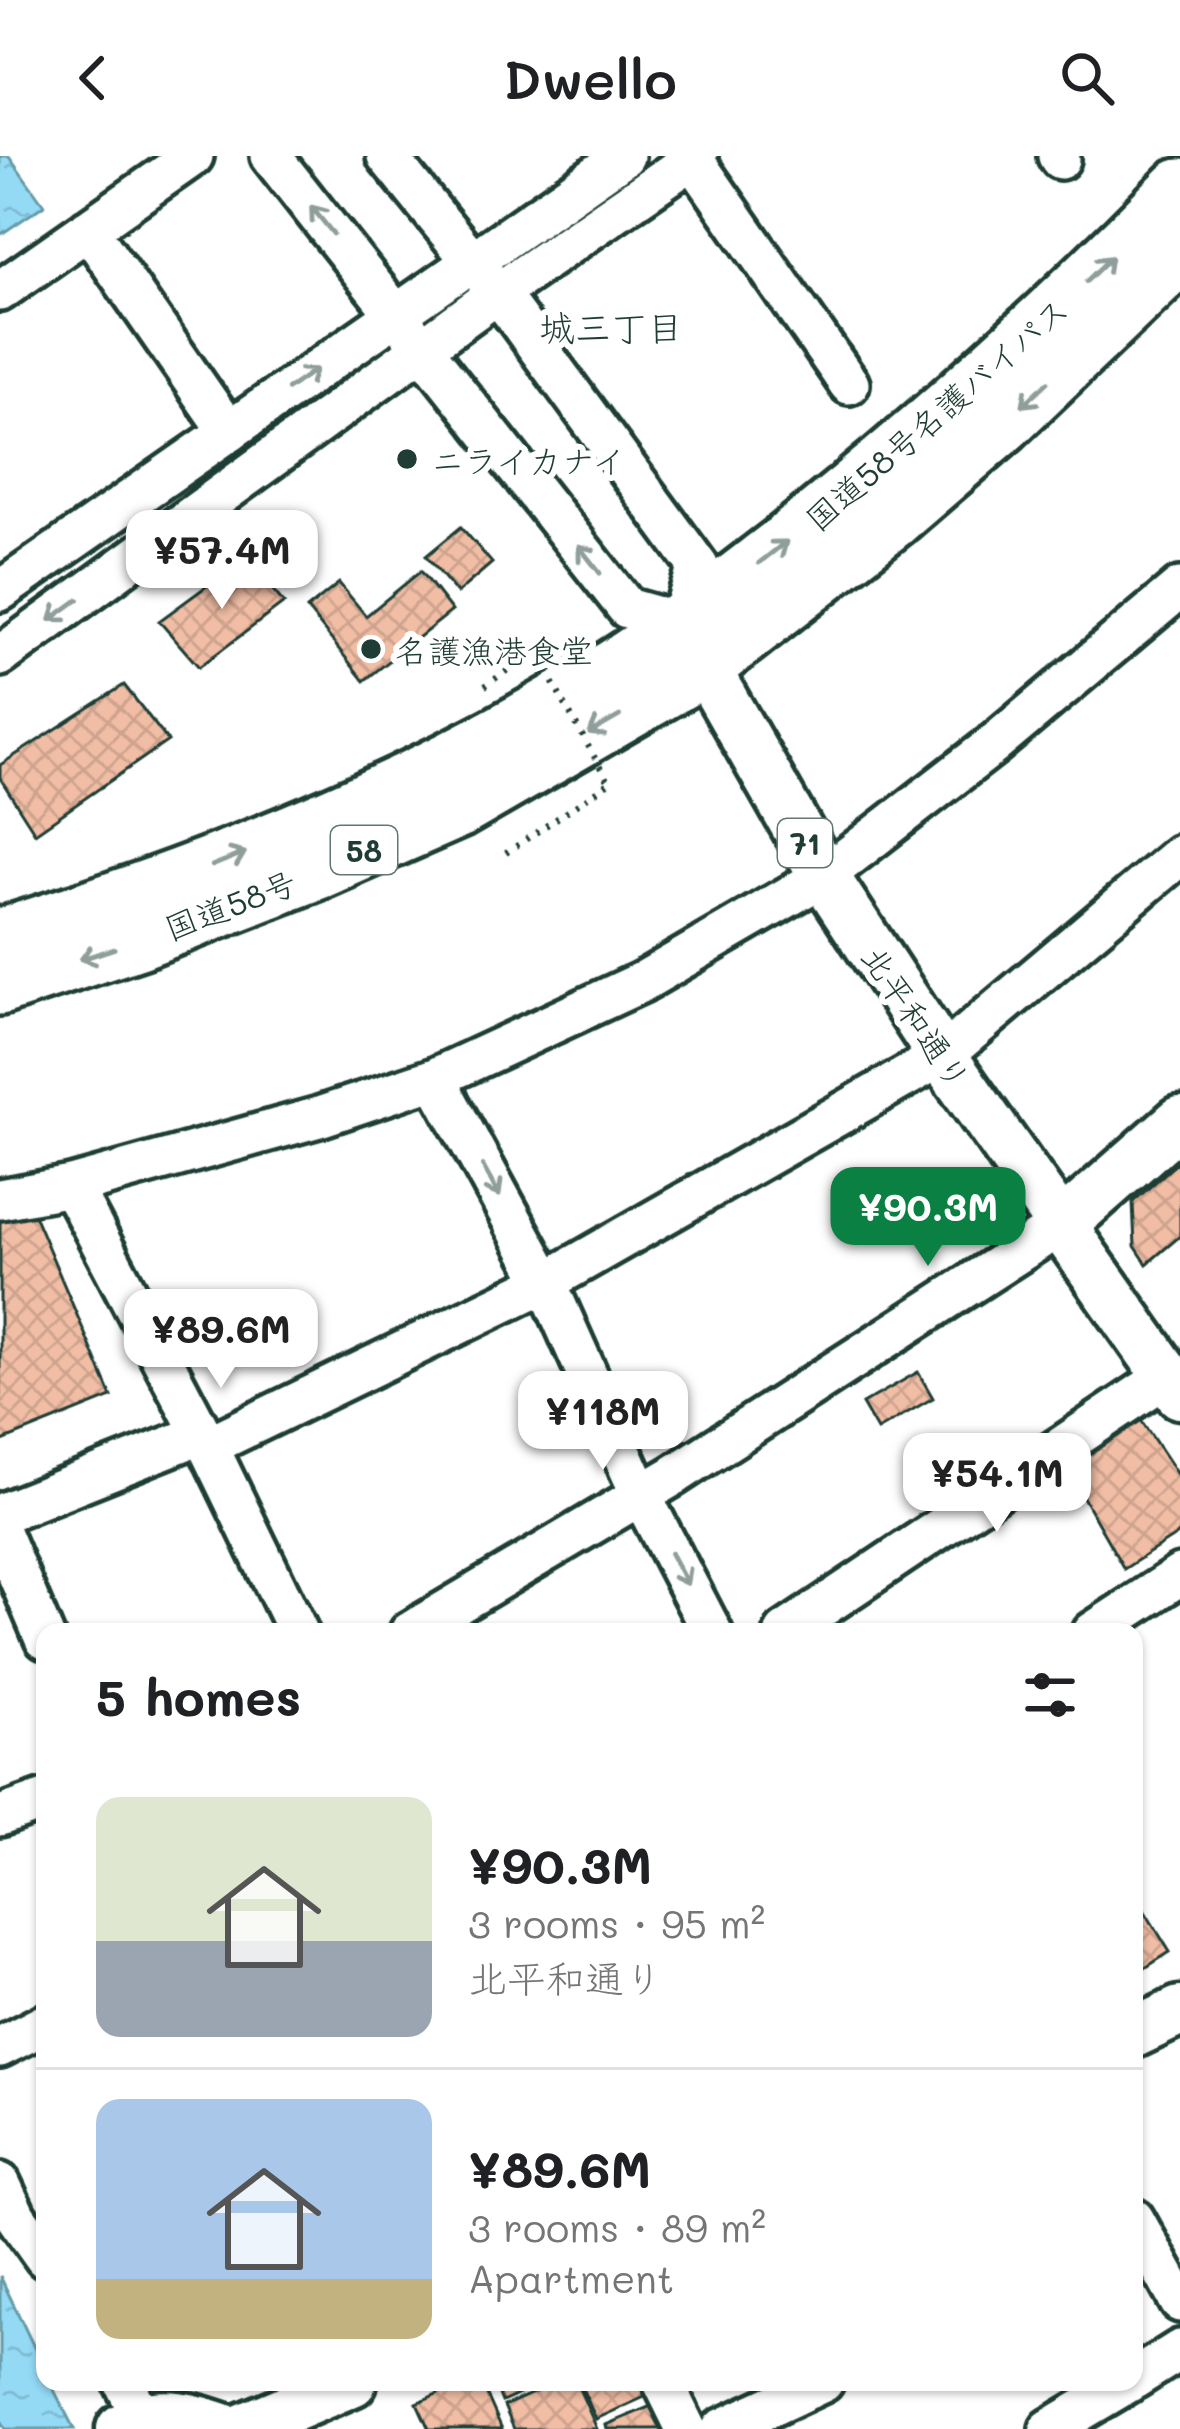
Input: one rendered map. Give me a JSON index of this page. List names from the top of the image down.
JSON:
{
  "streets": {
    "highway": ["国道58号名護バイパス", "58", "国道58号"],
    "main road": ["71", "北平和通り"]
  },
  "crossings": [
    ["国道58号名護バイパス", "国道58号"],
    ["国道58号名護バイパス", "北平和通り"],
    ["国道58号", "北平和通り"]
  ],
  "districts": ["城三丁目"],
  "places": ["ニライカナイ", "名護漁港食堂"],
  "page": {
    "header": "Dwello",
    "price": [
      "¥57.4M",
      "¥90.3M",
      "¥89.6M",
      "¥118M",
      "¥54.1M"
    ],
    "heading": "5 homes",
    "list": [
      {
        "name": "¥90.3M",
        "note": "3 rooms · 95 m² · 北平和通り"
      },
      {
        "name": "¥89.6M",
        "note": "3 rooms · 89 m² · Apartment"
      }
    ]
  }
}
